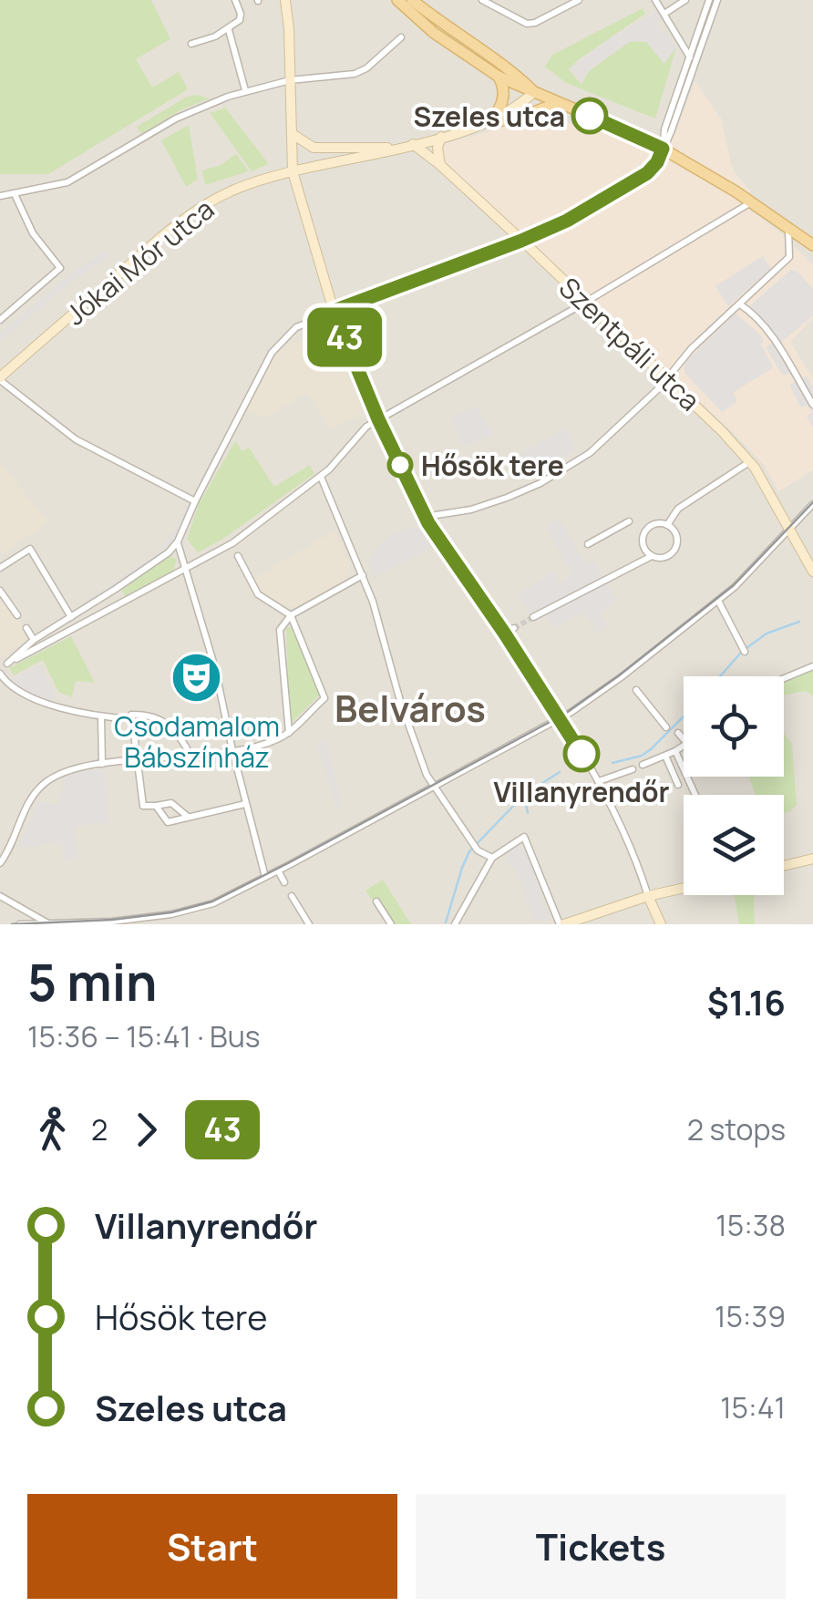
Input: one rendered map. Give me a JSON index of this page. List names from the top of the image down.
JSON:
{
  "streets": {
    "street": ["Jókai Mór utca", "Szentpáli utca"]
  },
  "districts": ["Belváros"],
  "places": {
    "other": ["Szeles utca", "Hősök tere", "Villanyrendőr"],
    "theatre": ["Csodamalom Bábszínház"]
  },
  "lines": ["bus line 43"],
  "page": {
    "on_map": "43",
    "heading": ["5 min", "15:36 – 15:41 · Bus", "$1.16"],
    "legs": ["2", "43", "2 stops"],
    "list": [
      {
        "name": "Villanyrendőr",
        "value": "15:38"
      },
      {
        "name": "Hősök tere",
        "value": "15:39"
      },
      {
        "name": "Szeles utca",
        "value": "15:41"
      }
    ],
    "buttons": ["Start", "Tickets"]
  }
}
